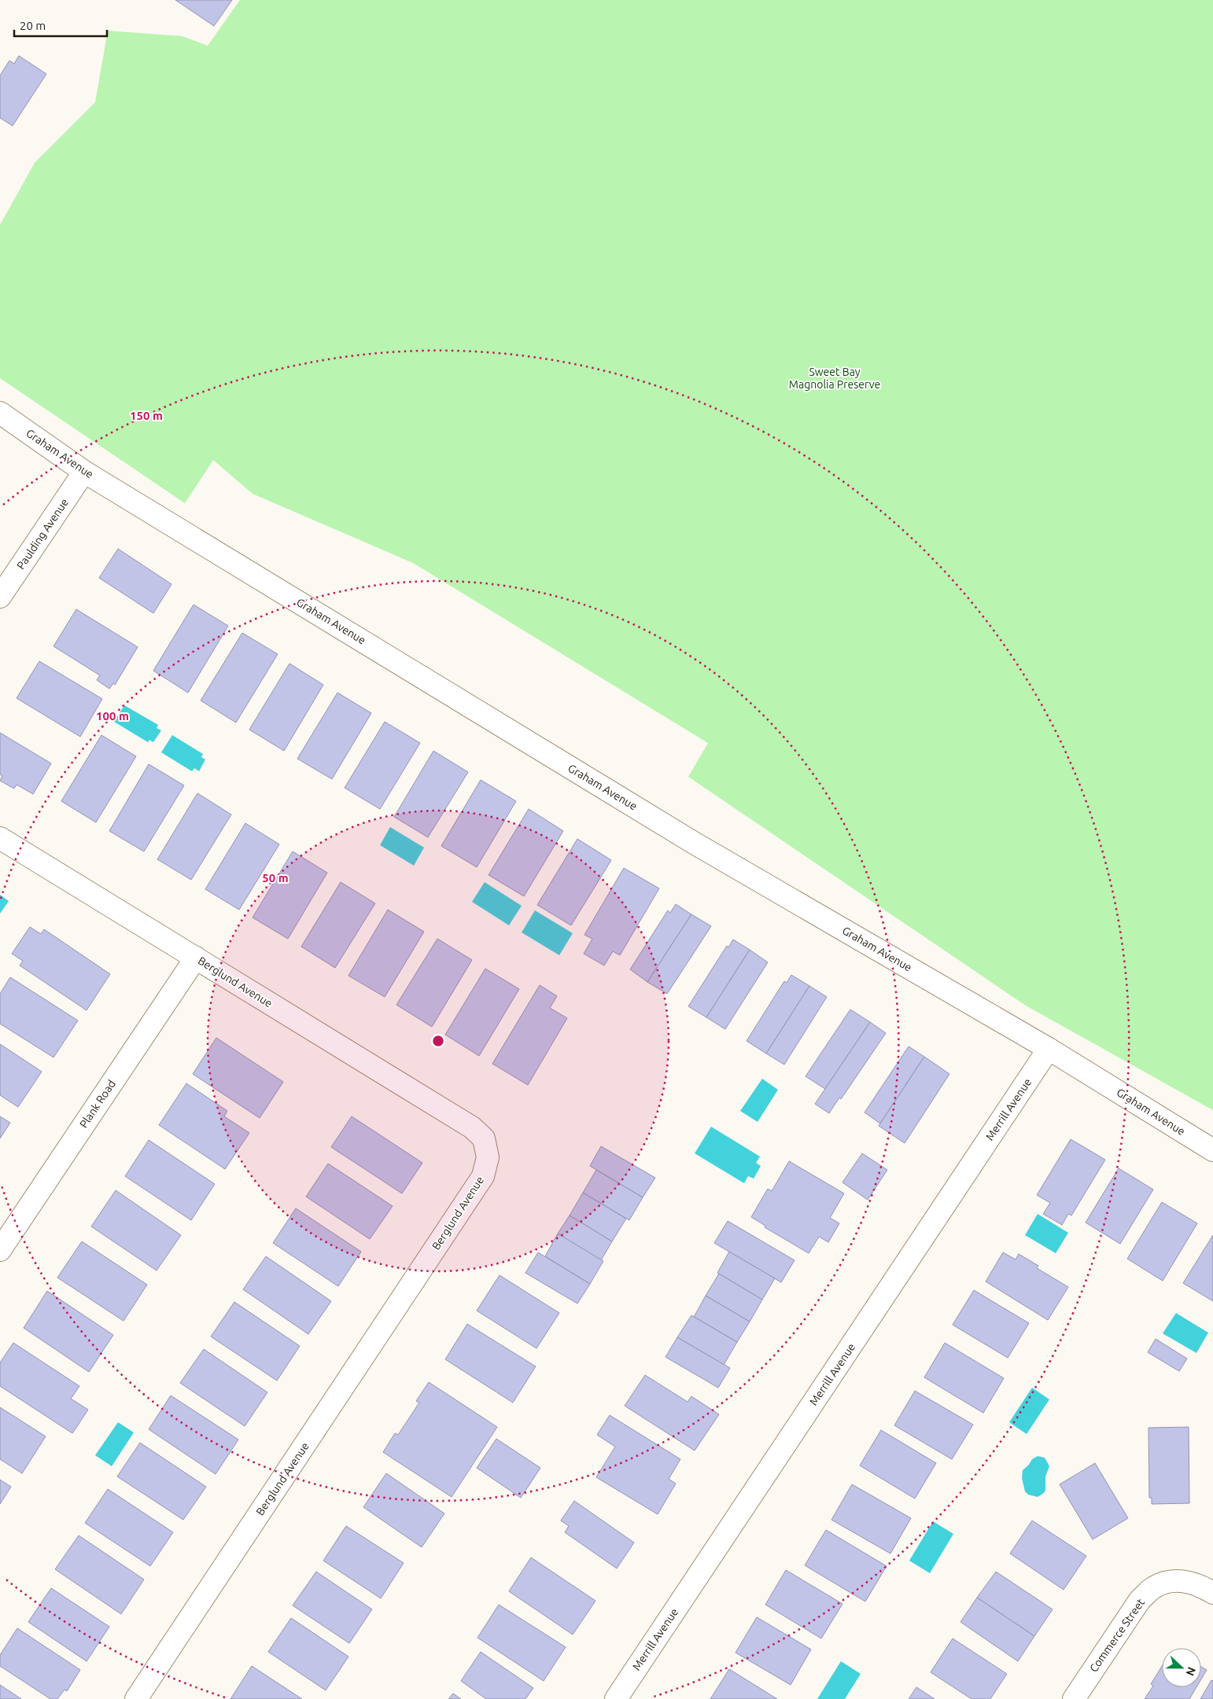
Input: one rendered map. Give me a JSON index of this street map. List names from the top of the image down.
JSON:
{
  "streets": {
    "street": [
      "Graham Avenue",
      "Paulding Avenue",
      "Berglund Avenue",
      "Plank Road",
      "Merrill Avenue",
      "Commerce Street"
    ]
  },
  "crossings": [
    ["Graham Avenue", "Paulding Avenue"],
    ["Graham Avenue", "Merrill Avenue"],
    ["Berglund Avenue", "Plank Road"]
  ],
  "parks": ["Sweet Bay Magnolia Preserve"],
  "scale_bar": "20 m",
  "north": "right",
  "rings": ["150 m", "100 m", "50 m"]
}
